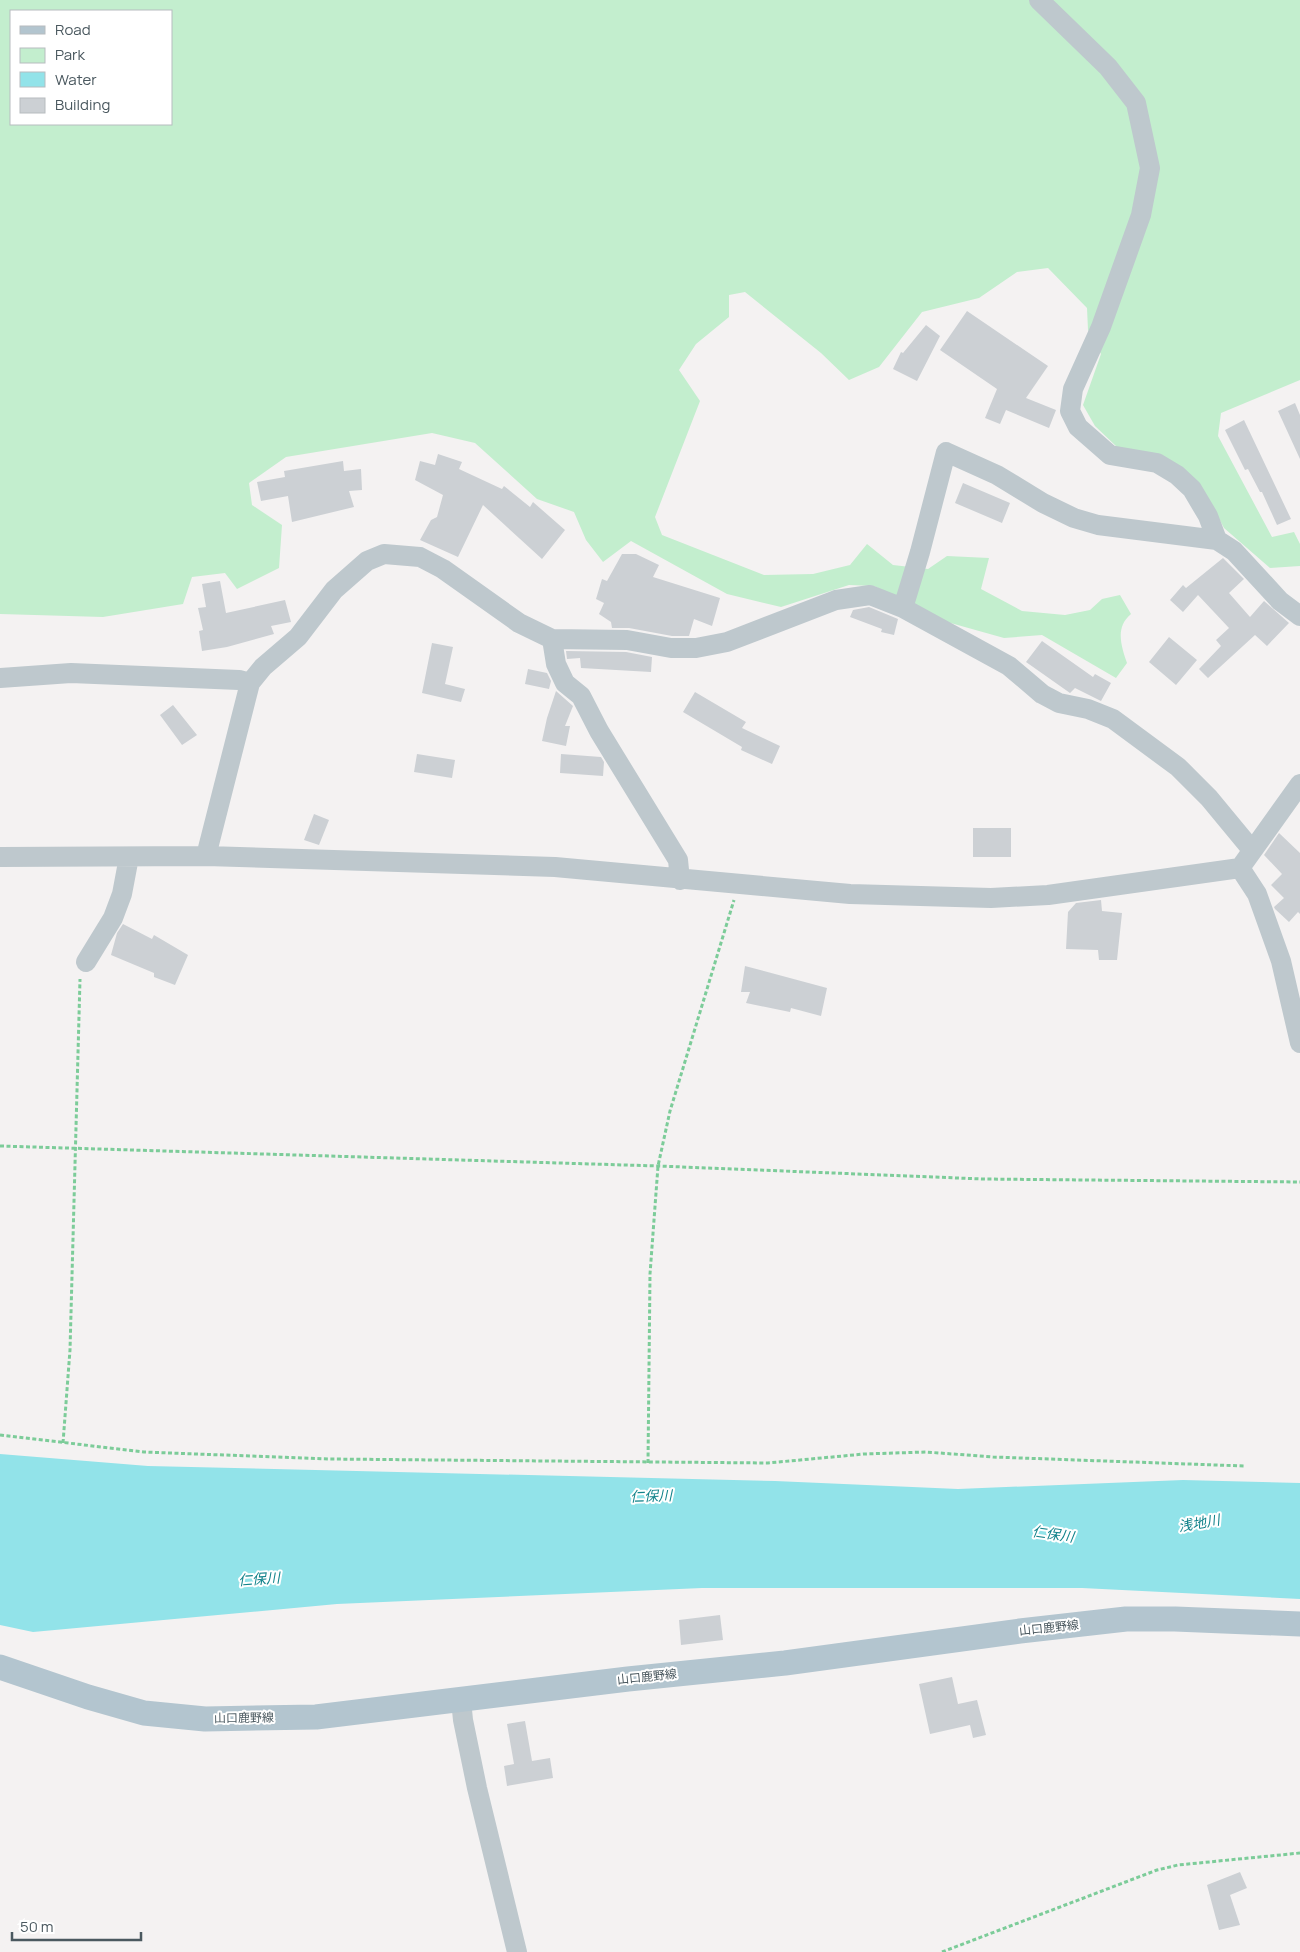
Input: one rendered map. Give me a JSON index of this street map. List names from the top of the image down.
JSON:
{
  "streets": {
    "main road": ["山口鹿野線"]
  },
  "water": ["仁保川", "浅地川"],
  "legend": [
    "Road",
    "Park",
    "Water",
    "Building"
  ],
  "scale_bar": "50 m"
}
